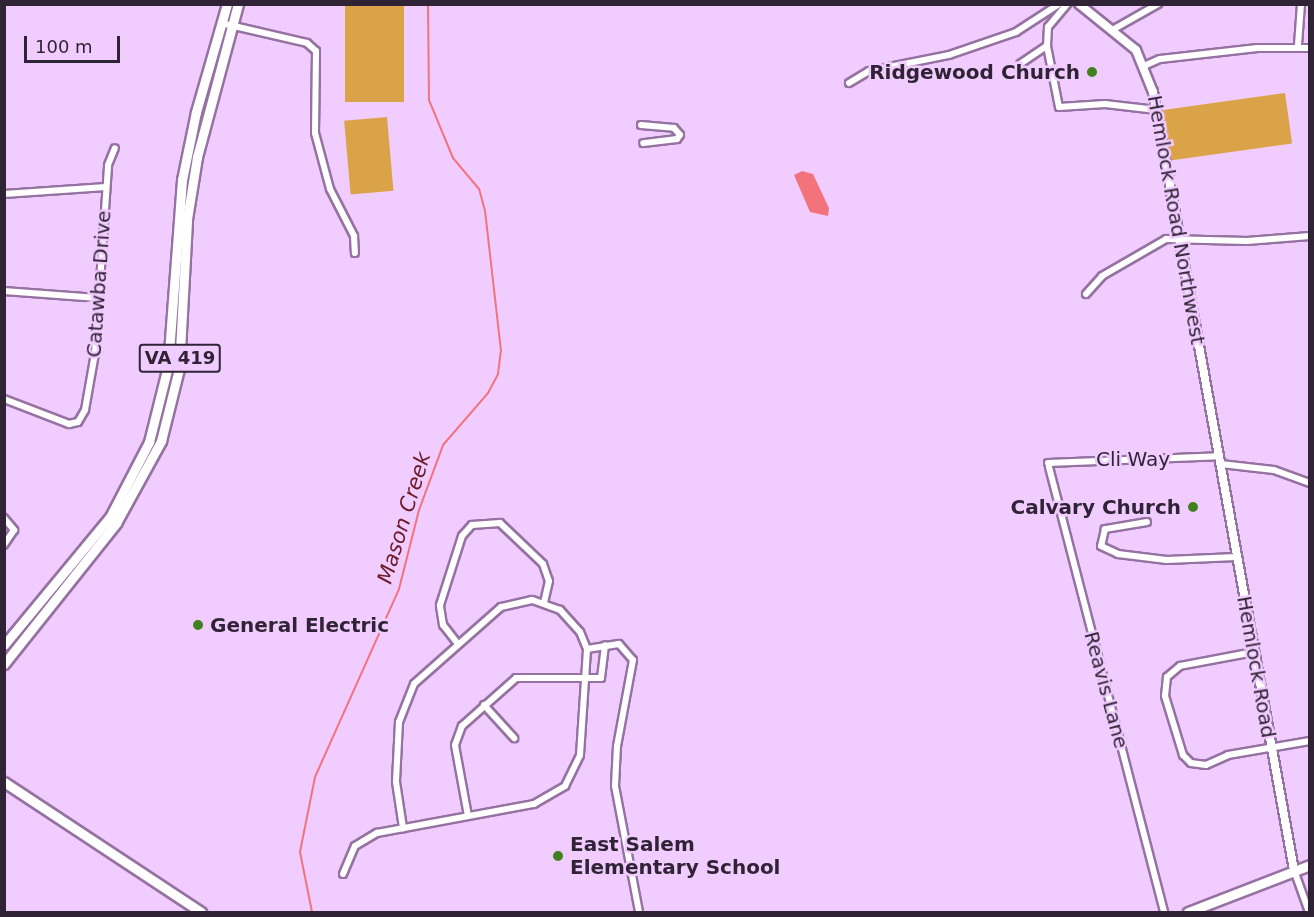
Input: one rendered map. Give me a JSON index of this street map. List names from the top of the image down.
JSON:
{
  "streets": {
    "main road": ["VA 419"],
    "street": [
      "Hemlock Road Northwest",
      "Catawba Drive",
      "Cli Way",
      "Hemlock Road",
      "Reavis Lane"
    ]
  },
  "crossings": [
    ["Hemlock Road Northwest", "Cli Way"],
    ["Hemlock Road Northwest", "Hemlock Road"],
    ["Cli Way", "Hemlock Road"],
    ["Cli Way", "Reavis Lane"]
  ],
  "water": ["Mason Creek"],
  "places": [
    "Ridgewood Church",
    "Calvary Church",
    "General Electric",
    "East Salem Elementary School"
  ],
  "scale_bar": "100 m"
}
